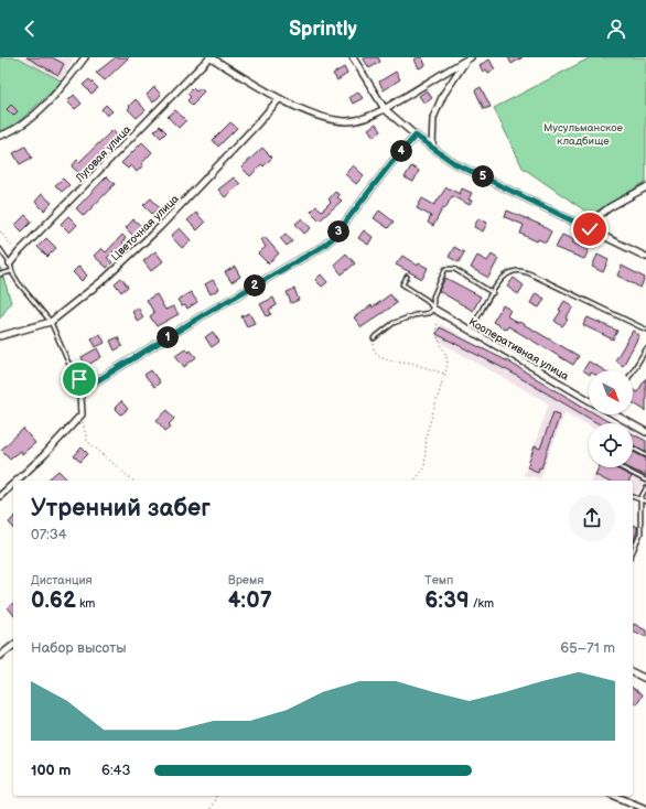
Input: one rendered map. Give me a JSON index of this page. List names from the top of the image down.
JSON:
{
  "streets": {
    "street": ["Луговая улица", "Цветочная улица", "Кооперативная улица"]
  },
  "parks": ["Мусульманское кладбище"],
  "north": "bottom right",
  "page": {
    "header": "Sprintly",
    "pins": [
      "4",
      "5",
      "3",
      "2",
      "1"
    ],
    "heading": ["Утренний забег", "07:34"],
    "stats": [
      ["Дистанция", "0.62 km"],
      ["Время", "4:07"],
      ["Темп", "6:39 /km"]
    ],
    "chart": ["Набор высоты", "65–71 m"],
    "list": [
      {
        "name": "100 m",
        "note": "6:43"
      }
    ]
  }
}
